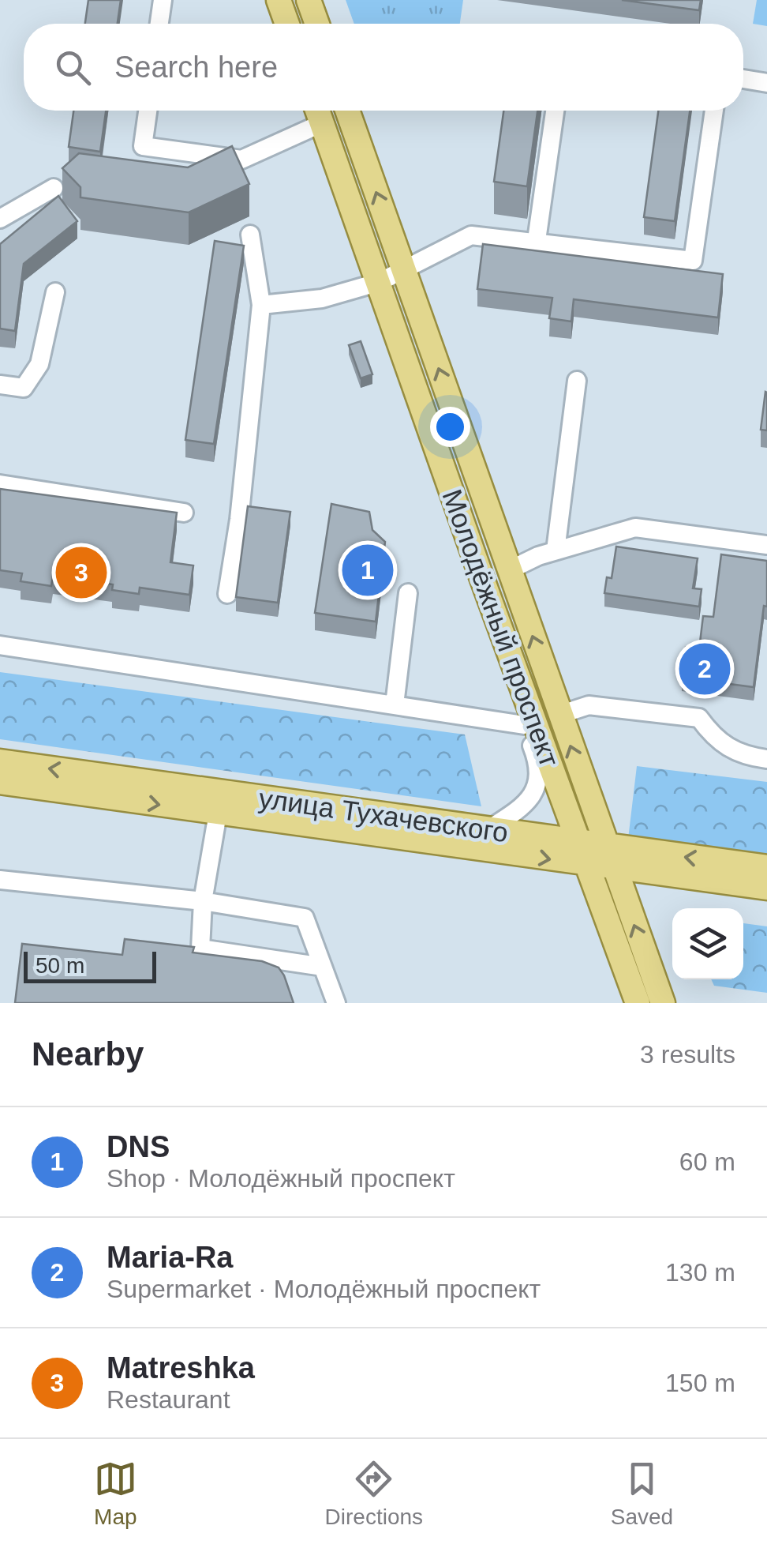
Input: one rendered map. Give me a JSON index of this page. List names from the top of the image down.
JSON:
{
  "streets": {
    "main road": ["Молодёжный проспект", "улица Тухачевского"]
  },
  "crossings": [
    ["Молодёжный проспект", "улица Тухачевского"]
  ],
  "scale_bar": "50 m",
  "page": {
    "search": "Search here",
    "pins": ["1", "3", "2"],
    "scale": "50 m",
    "heading": ["Nearby", "3 results"],
    "list": [
      {
        "mark": "1",
        "name": "DNS",
        "note": "Shop · Молодёжный проспект",
        "value": "60 m"
      },
      {
        "mark": "2",
        "name": "Maria-Ra",
        "note": "Supermarket · Молодёжный проспект",
        "value": "130 m"
      },
      {
        "mark": "3",
        "name": "Matreshka",
        "note": "Restaurant",
        "value": "150 m"
      }
    ],
    "nav": ["Map", "Directions", "Saved"]
  }
}
